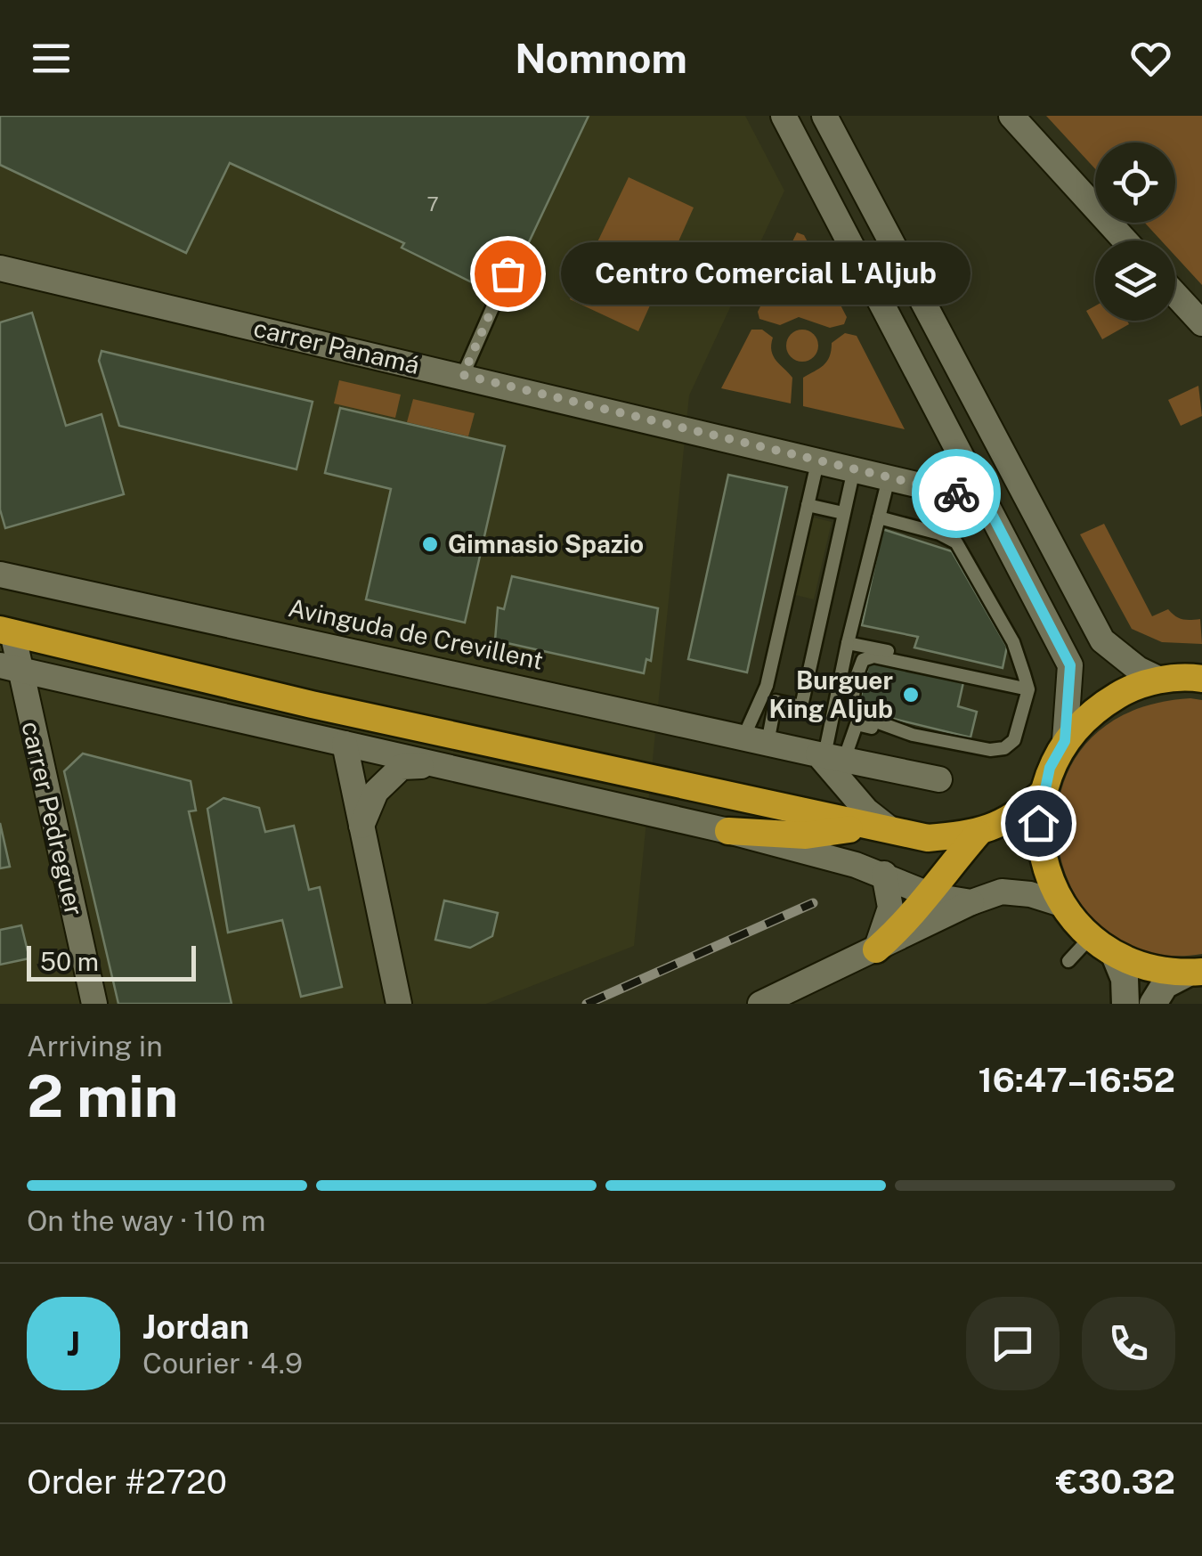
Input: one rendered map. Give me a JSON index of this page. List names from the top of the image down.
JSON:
{
  "streets": {
    "street": ["carrer Panamá", "Avinguda de Crevillent", "carrer Pedreguer"]
  },
  "places": ["Centro Comercial L'Aljub", "Gimnasio Spazio", "Burguer King Aljub"],
  "house_numbers": ["7"],
  "scale_bar": "50 m",
  "page": {
    "header": "Nomnom",
    "bubble": "Centro Comercial L'Aljub",
    "scale": "50 m",
    "heading": ["2 min", "Arriving in", "16:47–16:52"],
    "panel": [
      "Jordan",
      "Courier · 4.9",
      "Order #2720",
      "€30.32"
    ],
    "bar": "On the way · 110 m",
    "round": "J"
  }
}
